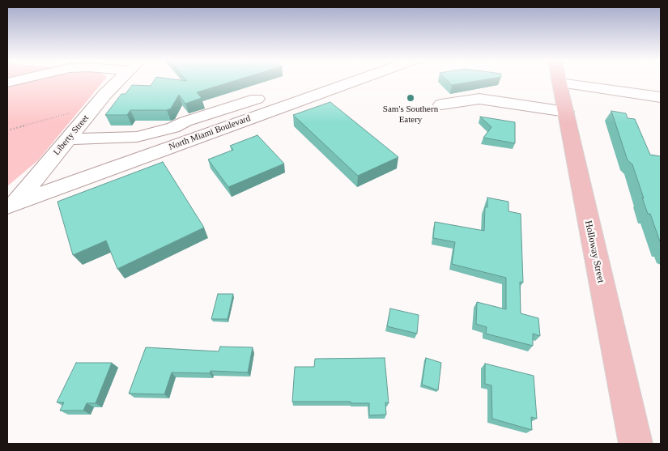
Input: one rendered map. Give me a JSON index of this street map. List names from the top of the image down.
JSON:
{
  "streets": {
    "main road": ["Holloway Street"],
    "street": ["North Miami Boulevard", "Liberty Street"]
  },
  "crossings": [
    ["North Miami Boulevard", "Liberty Street"]
  ],
  "places": ["Sam's Southern Eatery"]
}
